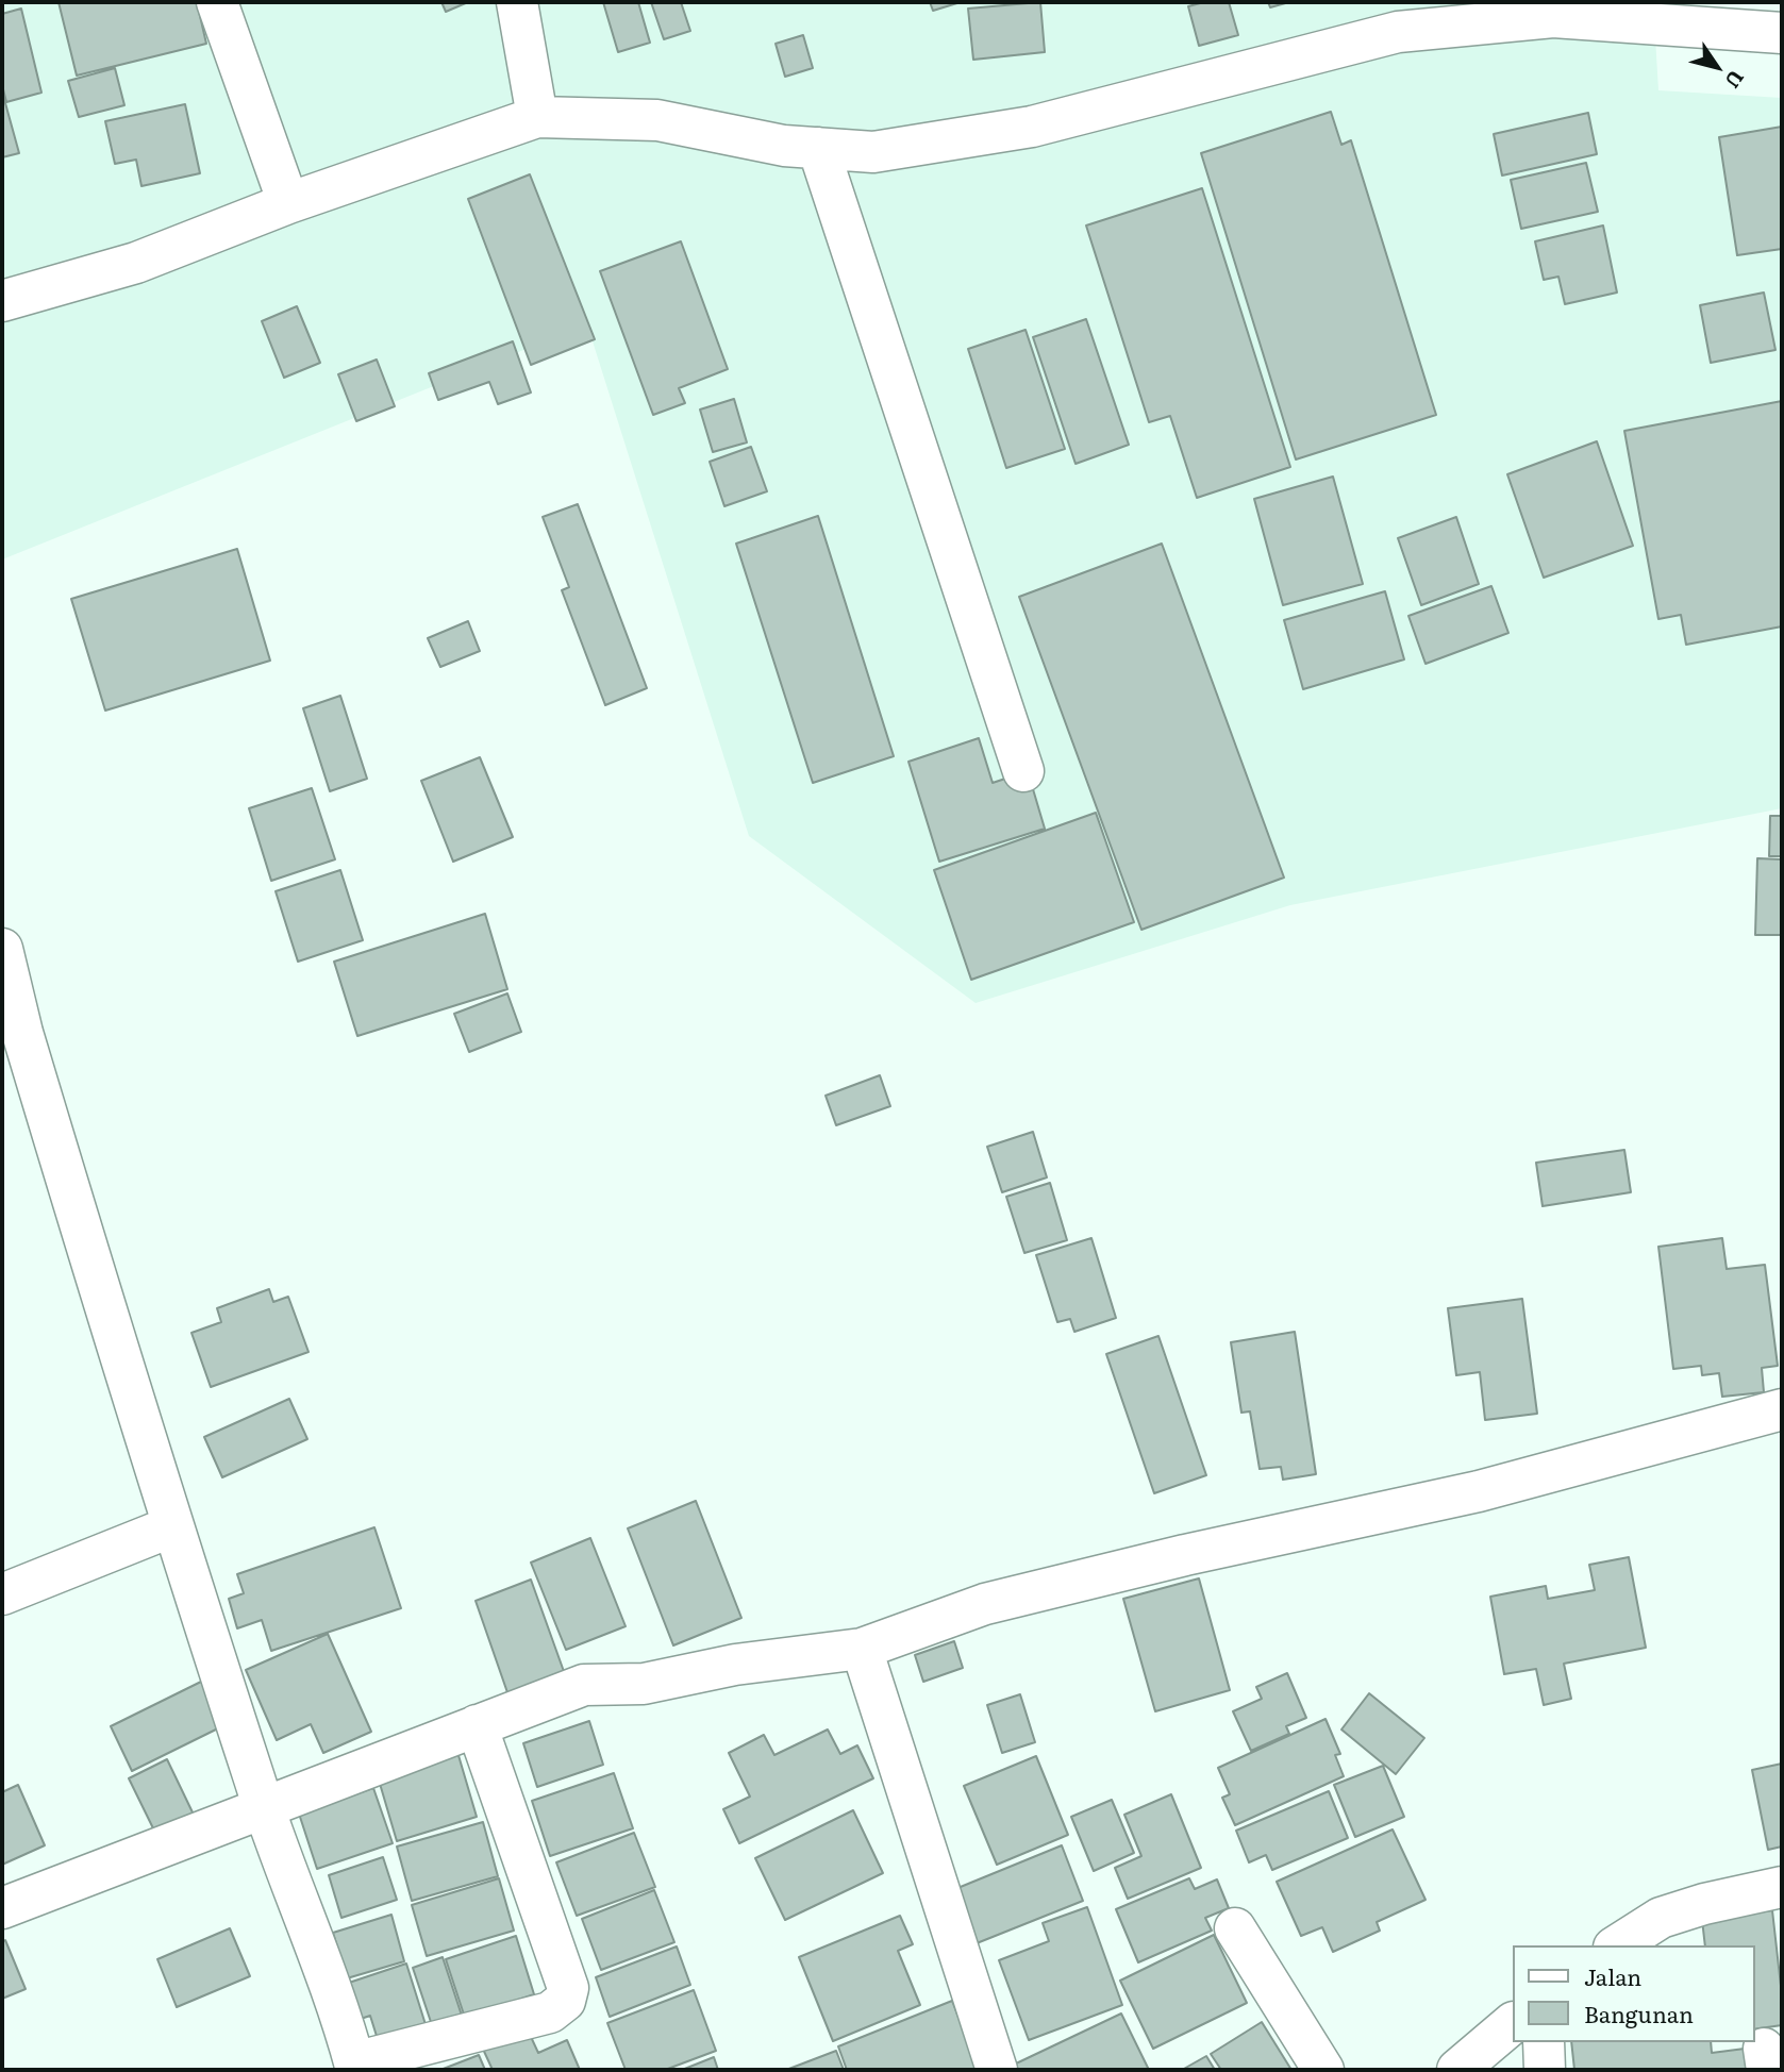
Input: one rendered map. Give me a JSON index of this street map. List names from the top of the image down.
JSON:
{
  "legend": ["Jalan", "Bangunan"],
  "north": "bottom right"
}
